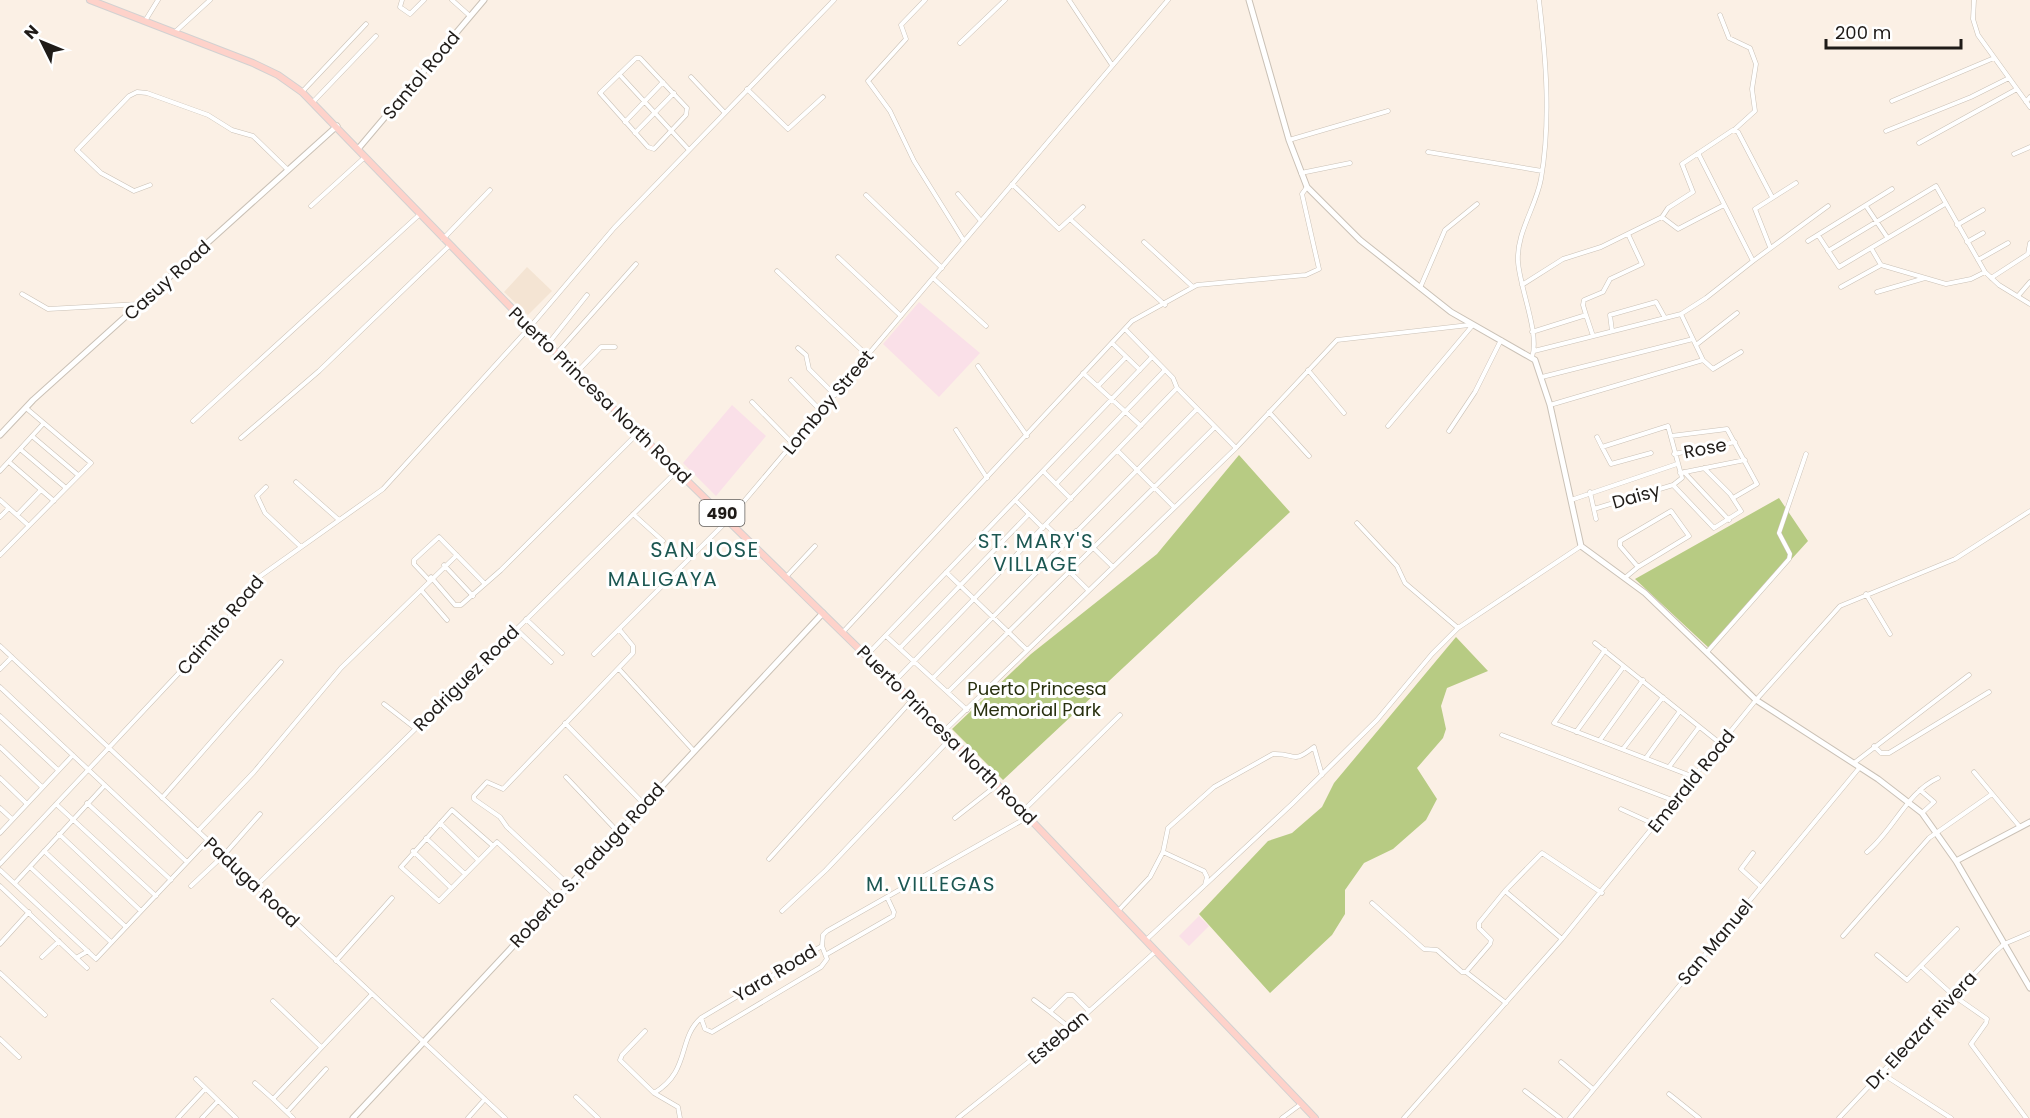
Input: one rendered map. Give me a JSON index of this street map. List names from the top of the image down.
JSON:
{
  "streets": {
    "main road": ["Puerto Princesa North Road", "490"],
    "street": [
      "Santol Road",
      "Casuy Road",
      "Lomboy Street",
      "Rose",
      "Daisy",
      "Caimito Road",
      "Rodriguez Road",
      "Emerald Road",
      "Roberto S. Paduga Road",
      "Paduga Road",
      "San Manuel",
      "Yara Road",
      "Dr. Eleazar Rivera",
      "Esteban"
    ]
  },
  "crossings": [
    ["Santol Road", "Puerto Princesa North Road"],
    ["Casuy Road", "Puerto Princesa North Road"],
    ["Puerto Princesa North Road", "Lomboy Street"],
    ["Puerto Princesa North Road", "Caimito Road"],
    ["Puerto Princesa North Road", "Rodriguez Road"],
    ["Puerto Princesa North Road", "Roberto S. Paduga Road"],
    ["Puerto Princesa North Road", "Yara Road"],
    ["Puerto Princesa North Road", "Esteban"],
    ["Caimito Road", "Paduga Road"],
    ["Rodriguez Road", "Paduga Road"],
    ["Roberto S. Paduga Road", "Paduga Road"]
  ],
  "districts": [
    "ST. MARY'S VILLAGE",
    "SAN JOSE",
    "MALIGAYA",
    "M. VILLEGAS"
  ],
  "parks": ["Puerto Princesa Memorial Park"],
  "scale_bar": "200 m",
  "north": "top left"
}
